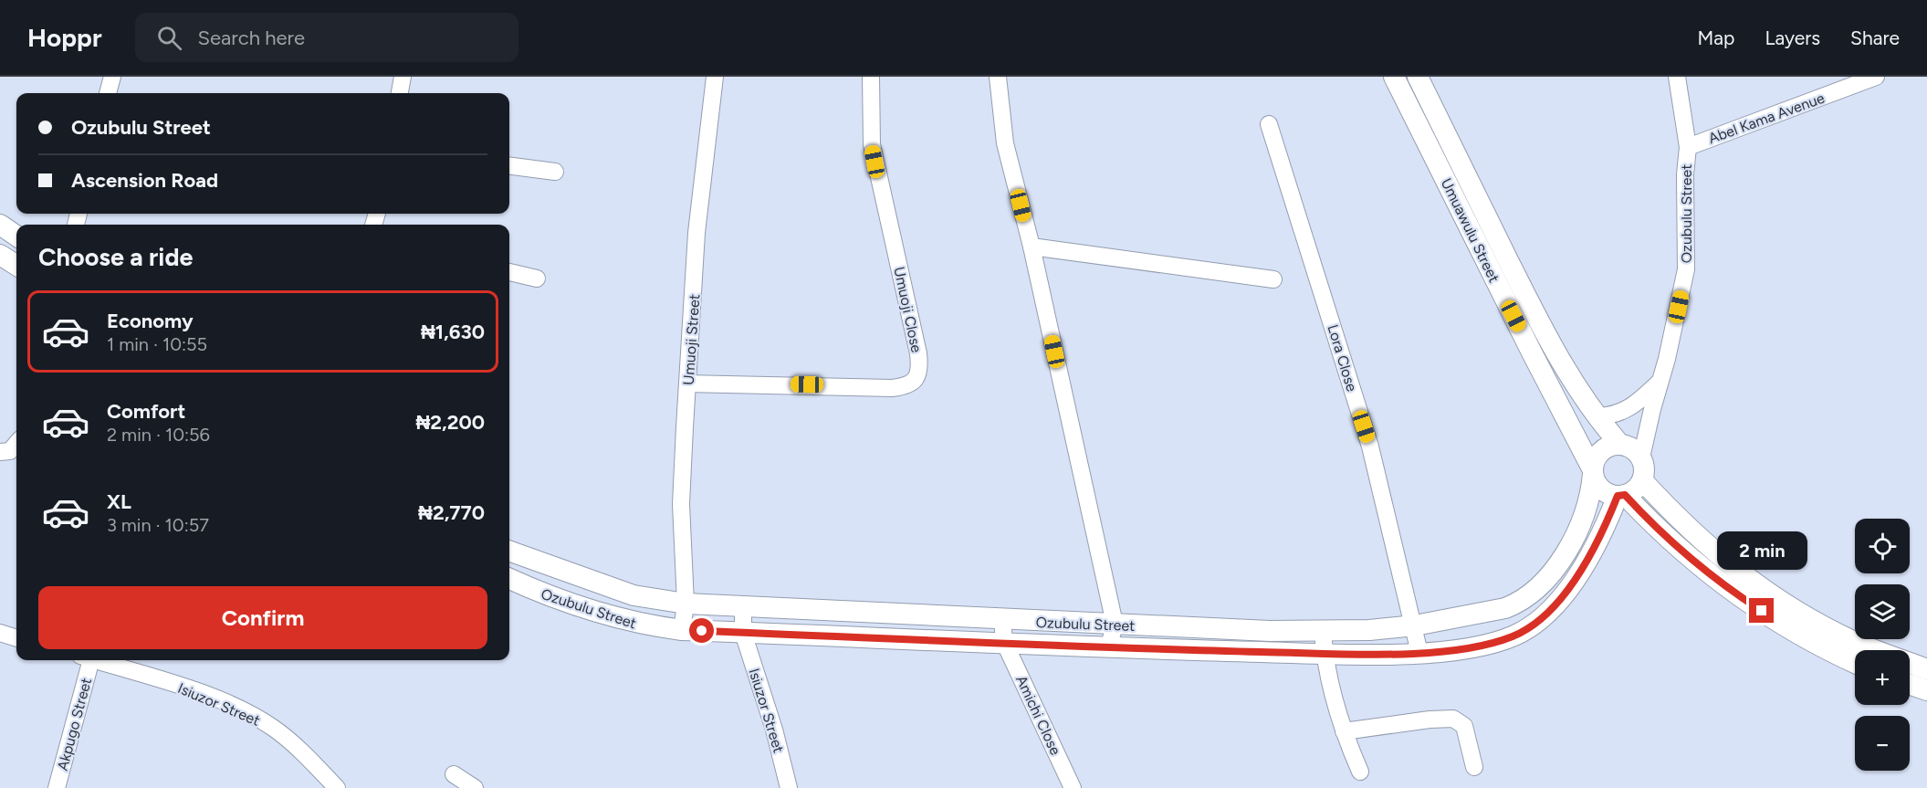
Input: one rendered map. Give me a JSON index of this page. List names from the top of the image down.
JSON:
{
  "streets": {
    "main road": ["Ozubulu Street", "Umuawulu Street"],
    "street": [
      "Abel Kama Avenue",
      "Umuoji Close",
      "Umuoji Street",
      "Lora Close",
      "Isiuzor Street",
      "Amichi Close",
      "Akpugo Street"
    ]
  },
  "crossings": [
    ["Abel Kama Avenue", "Ozubulu Street"],
    ["Ozubulu Street", "Umuawulu Street"],
    ["Ozubulu Street", "Umuoji Street"],
    ["Ozubulu Street", "Lora Close"],
    ["Ozubulu Street", "Isiuzor Street"],
    ["Ozubulu Street", "Amichi Close"],
    ["Umuoji Close", "Umuoji Street"]
  ],
  "page": {
    "header": "Hoppr",
    "search": "Search here",
    "nav": ["Map", "Layers", "Share"],
    "banner": ["Ozubulu Street", "Ascension Road"],
    "heading": "Choose a ride",
    "list": [
      {
        "name": "Economy",
        "note": "1 min · 10:55",
        "value": "₦1,630"
      },
      {
        "name": "Comfort",
        "note": "2 min · 10:56",
        "value": "₦2,200"
      },
      {
        "name": "XL",
        "note": "3 min · 10:57",
        "value": "₦2,770"
      }
    ],
    "map_buttons": ["+", "−"],
    "bubble": "2 min",
    "buttons": "Confirm"
  }
}
